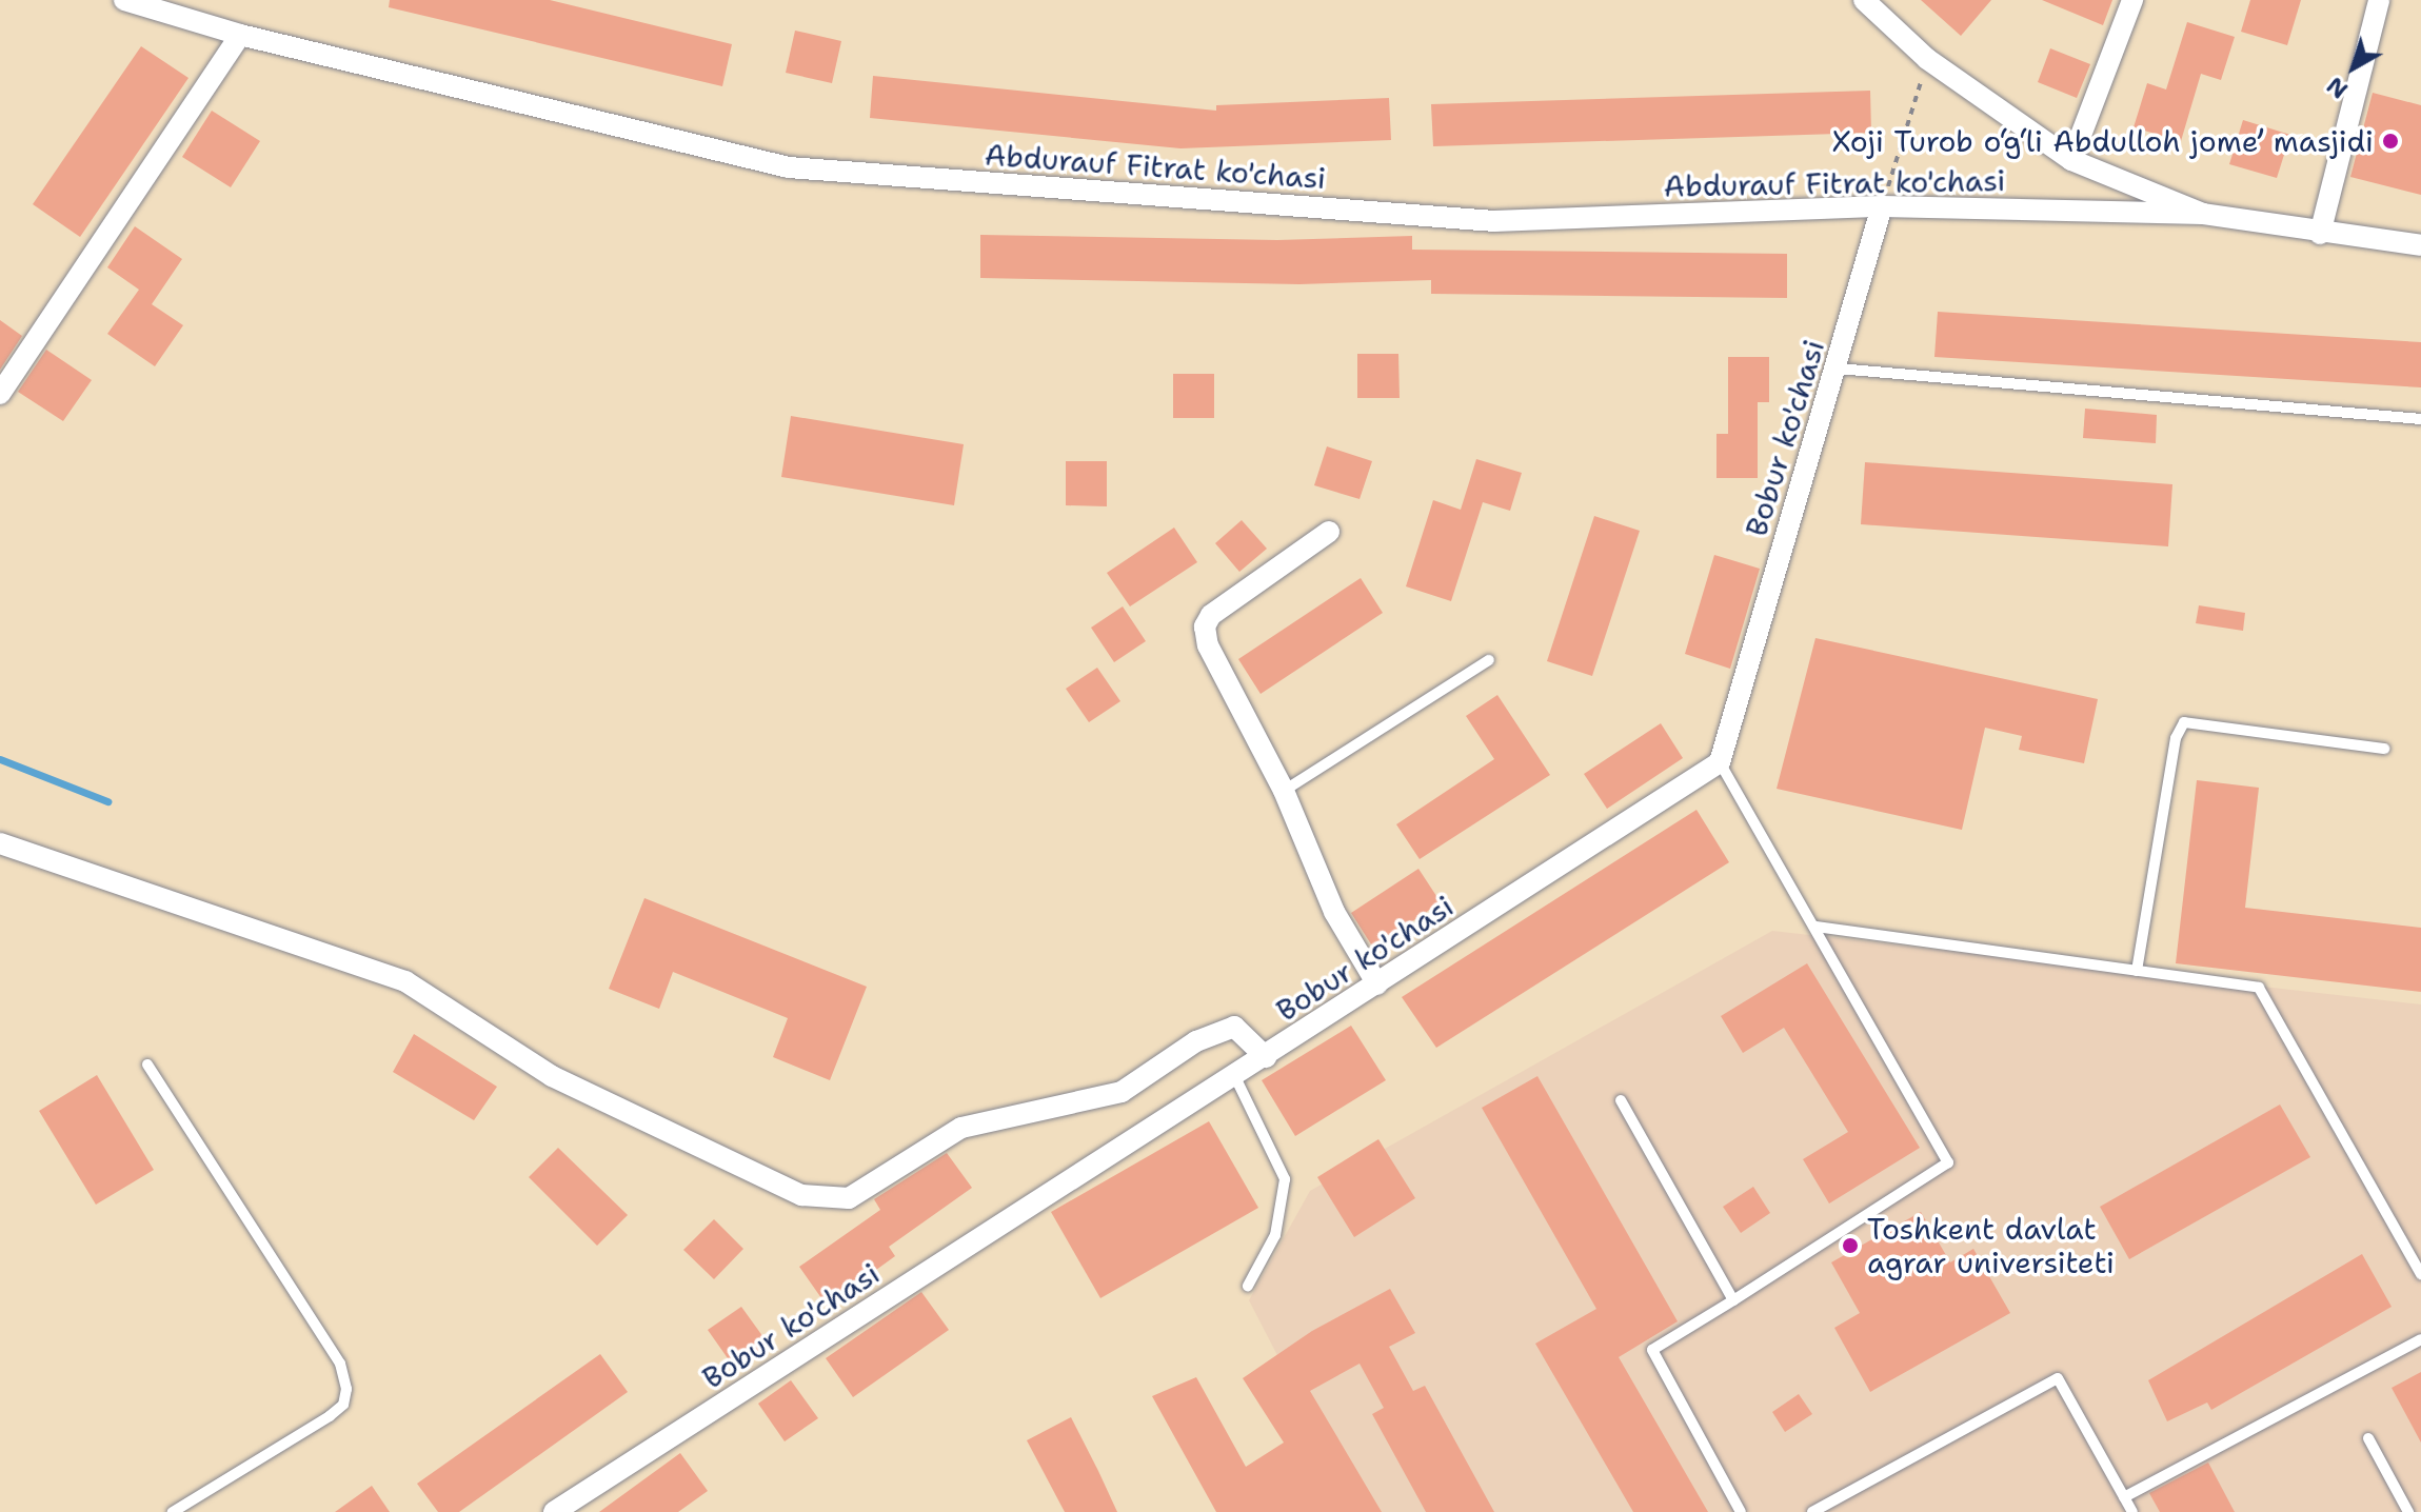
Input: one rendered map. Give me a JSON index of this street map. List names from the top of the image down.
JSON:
{
  "streets": {
    "street": ["Abdurauf Fitrat ko'chasi", "Bobur ko'chasi"]
  },
  "crossings": [
    ["Abdurauf Fitrat ko'chasi", "Bobur ko'chasi"]
  ],
  "places": ["Xoji Turob o‘g‘li Abdulloh jome’ masjidi", "Toshkent davlat agrar universiteti"],
  "north": "bottom left"
}
